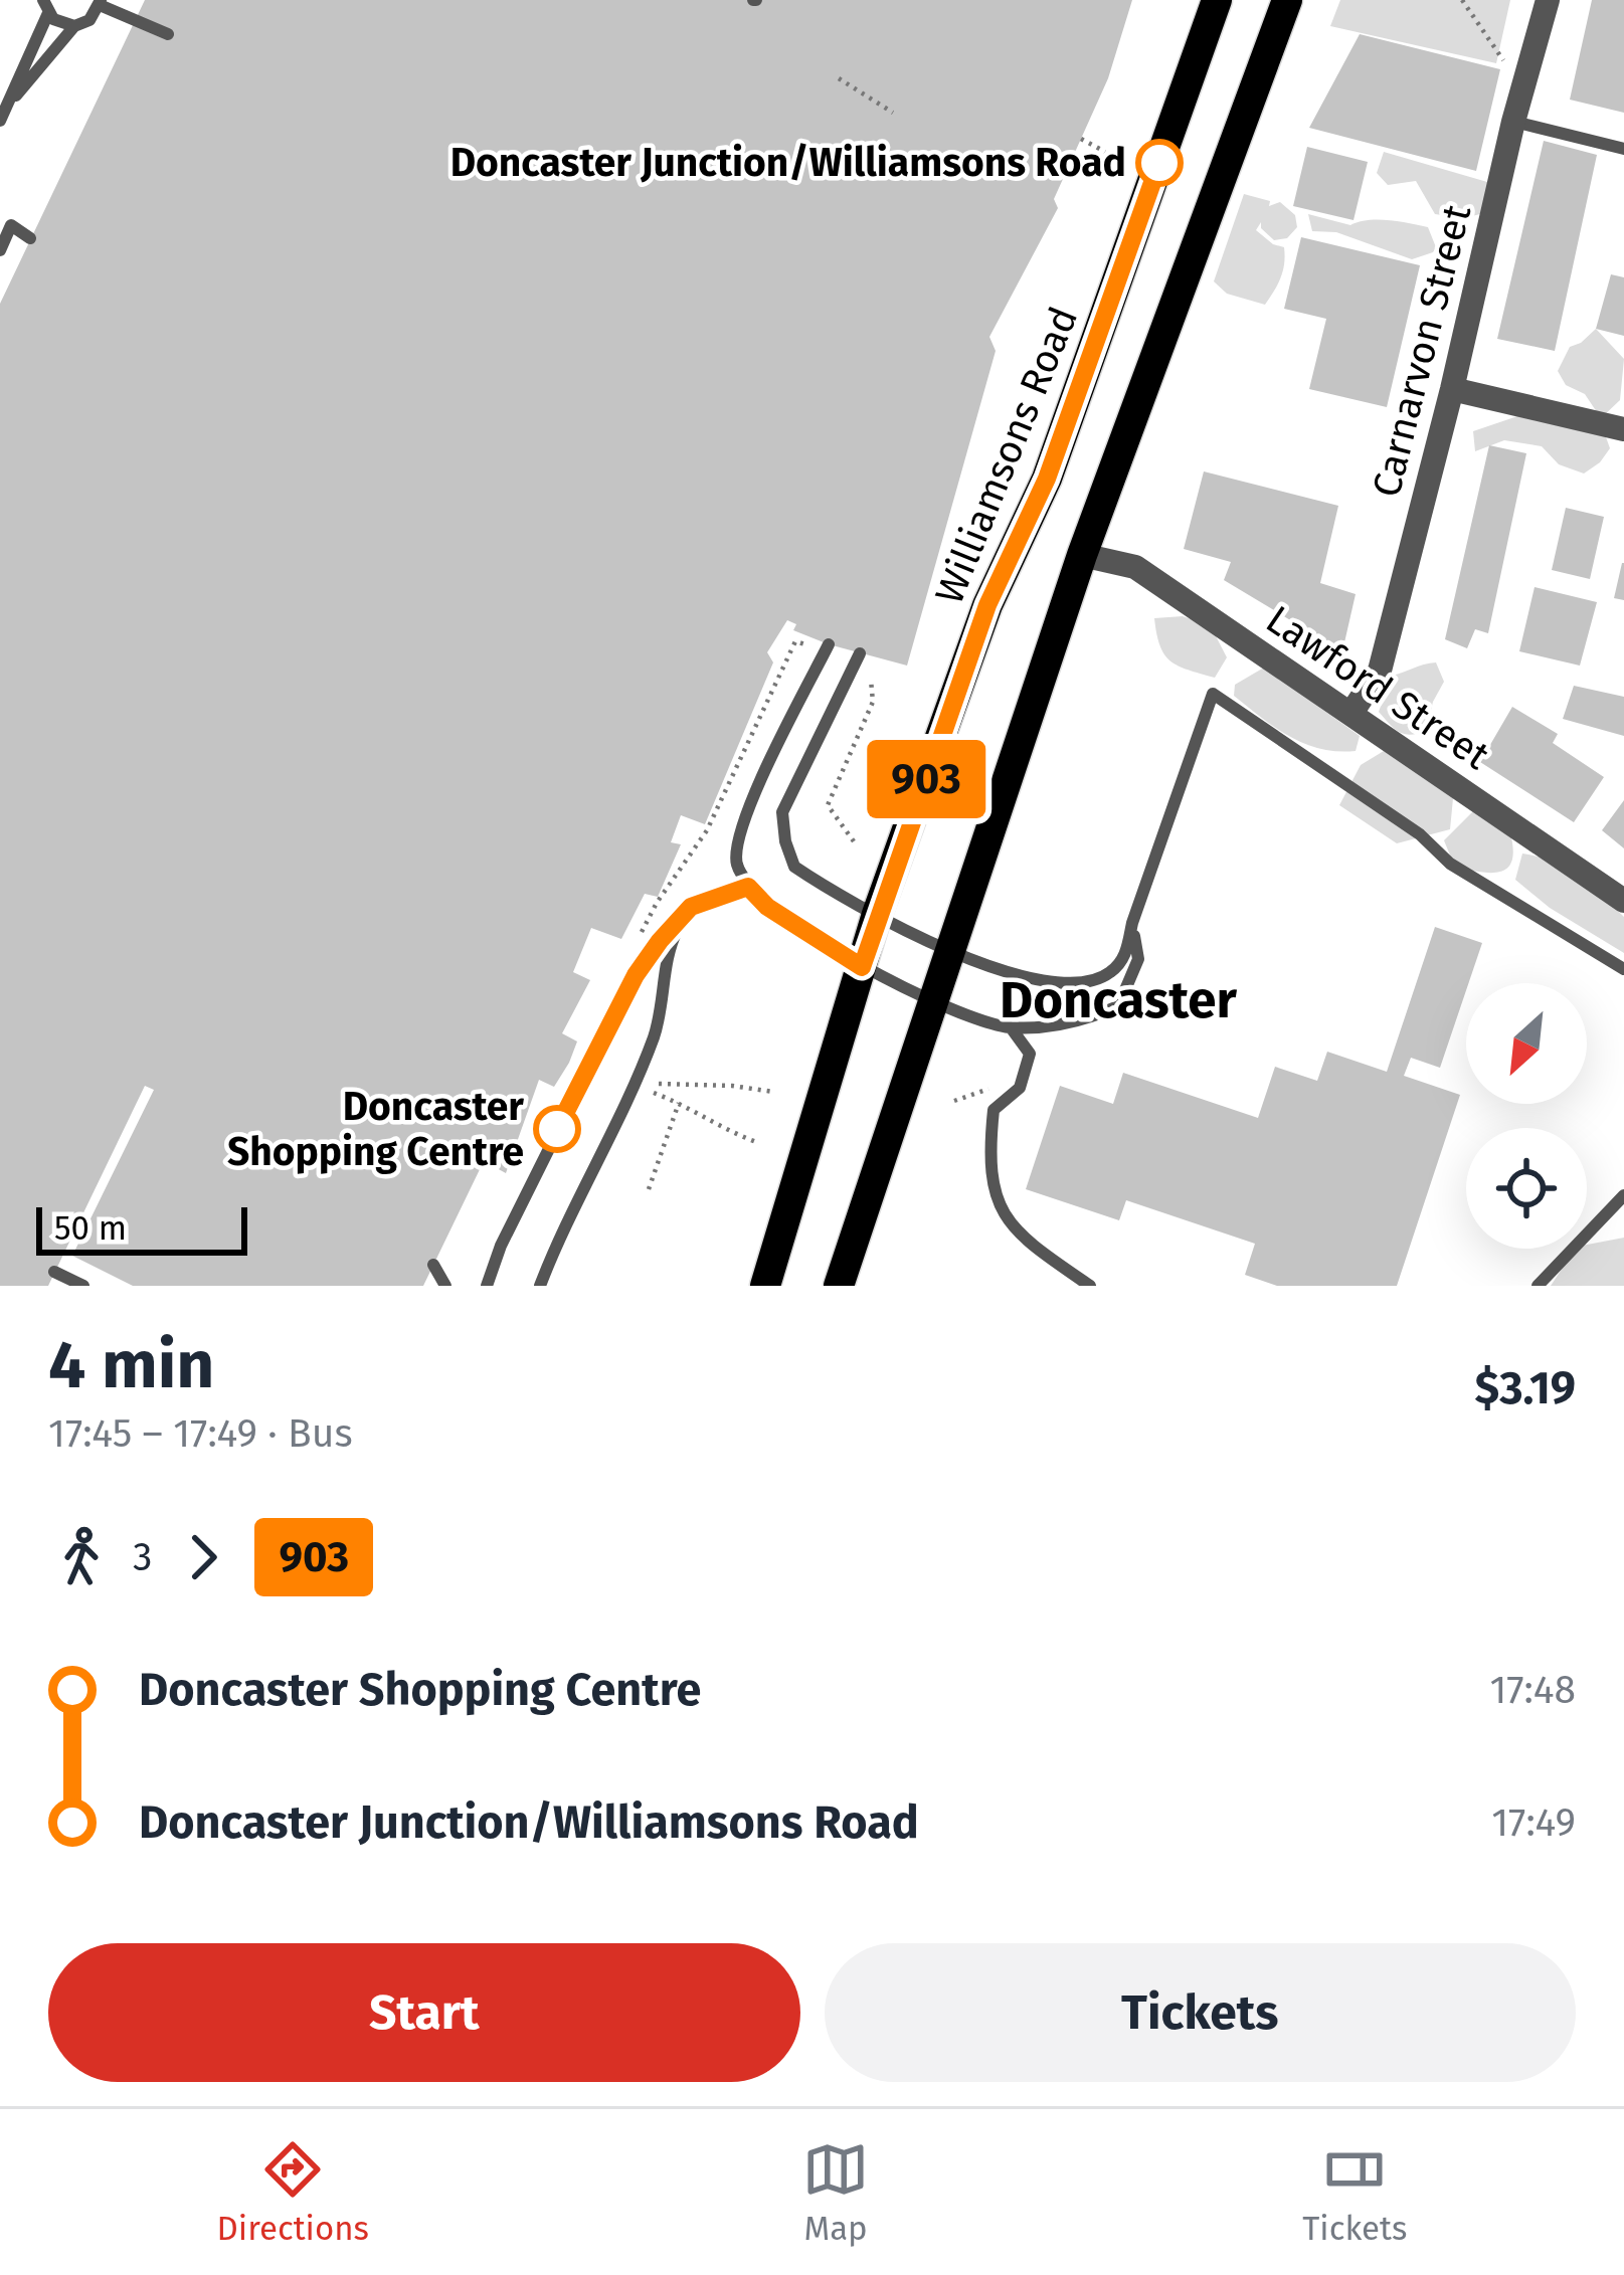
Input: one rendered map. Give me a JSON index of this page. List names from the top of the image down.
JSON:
{
  "streets": {
    "main road": ["Williamsons Road"],
    "street": ["Carnarvon Street", "Lawford Street"]
  },
  "crossings": [
    ["Carnarvon Street", "Lawford Street"]
  ],
  "districts": ["Doncaster"],
  "places": ["Doncaster Junction/Williamsons Road", "Doncaster Shopping Centre"],
  "lines": ["bus line 903"],
  "scale_bar": "50 m",
  "north": "bottom left",
  "page": {
    "on_map": "903",
    "scale": "50 m",
    "heading": ["4 min", "17:45 – 17:49 · Bus", "$3.19"],
    "legs": ["3", "903"],
    "list": [
      {
        "name": "Doncaster Shopping Centre",
        "value": "17:48"
      },
      {
        "name": "Doncaster Junction/Williamsons Road",
        "value": "17:49"
      }
    ],
    "buttons": ["Start", "Tickets"],
    "tabs": ["Directions", "Map", "Tickets"]
  }
}
